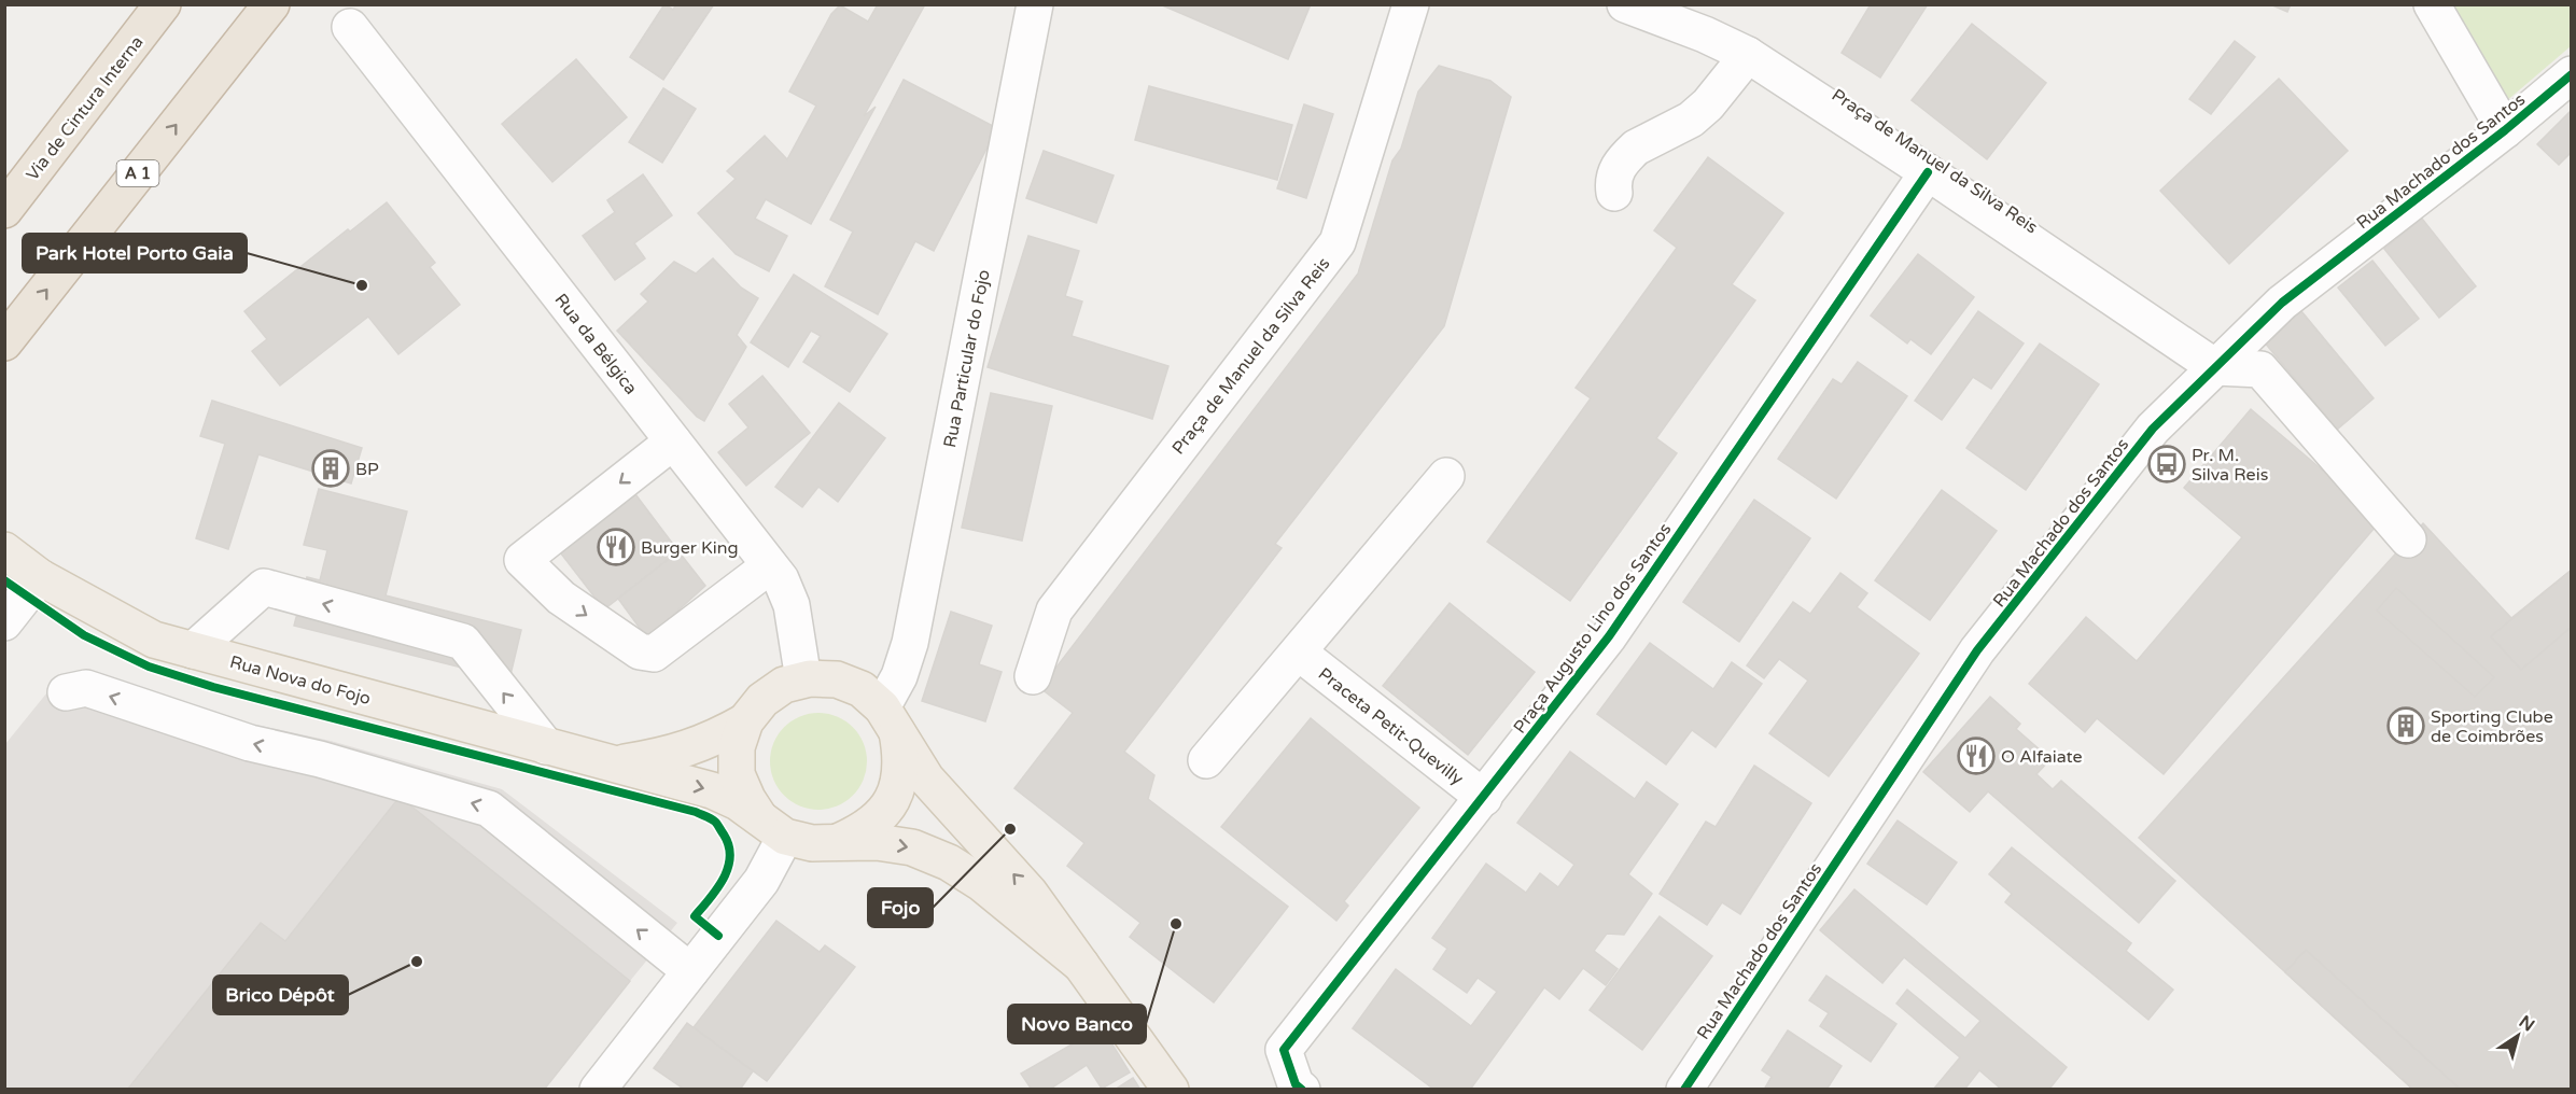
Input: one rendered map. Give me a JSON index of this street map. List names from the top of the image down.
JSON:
{
  "streets": {
    "highway": ["Via de Cintura Interna", "A 1"],
    "main road": ["Rua Nova do Fojo"],
    "street": [
      "Praça de Manuel da Silva Reis",
      "Rua Machado dos Santos",
      "Rua da Bélgica",
      "Rua Particular do Fojo",
      "Praça Augusto Lino dos Santos",
      "Praceta Petit-Quevilly"
    ]
  },
  "crossings": [
    ["Praça de Manuel da Silva Reis", "Rua Machado dos Santos"],
    ["Praça de Manuel da Silva Reis", "Praça Augusto Lino dos Santos"],
    ["Rua da Bélgica", "Rua Particular do Fojo"],
    ["Praça Augusto Lino dos Santos", "Praceta Petit-Quevilly"]
  ],
  "places": {
    "other": [
      "Park Hotel Porto Gaia",
      "Fojo",
      "Novo Banco",
      "Brico Dépôt"
    ],
    "bus stop": ["Pr. M. Silva Reis"],
    "building": ["BP", "Sporting Clube de Coimbrões"],
    "restaurant": ["Burger King", "O Alfaiate"]
  },
  "north": "top right"
}
